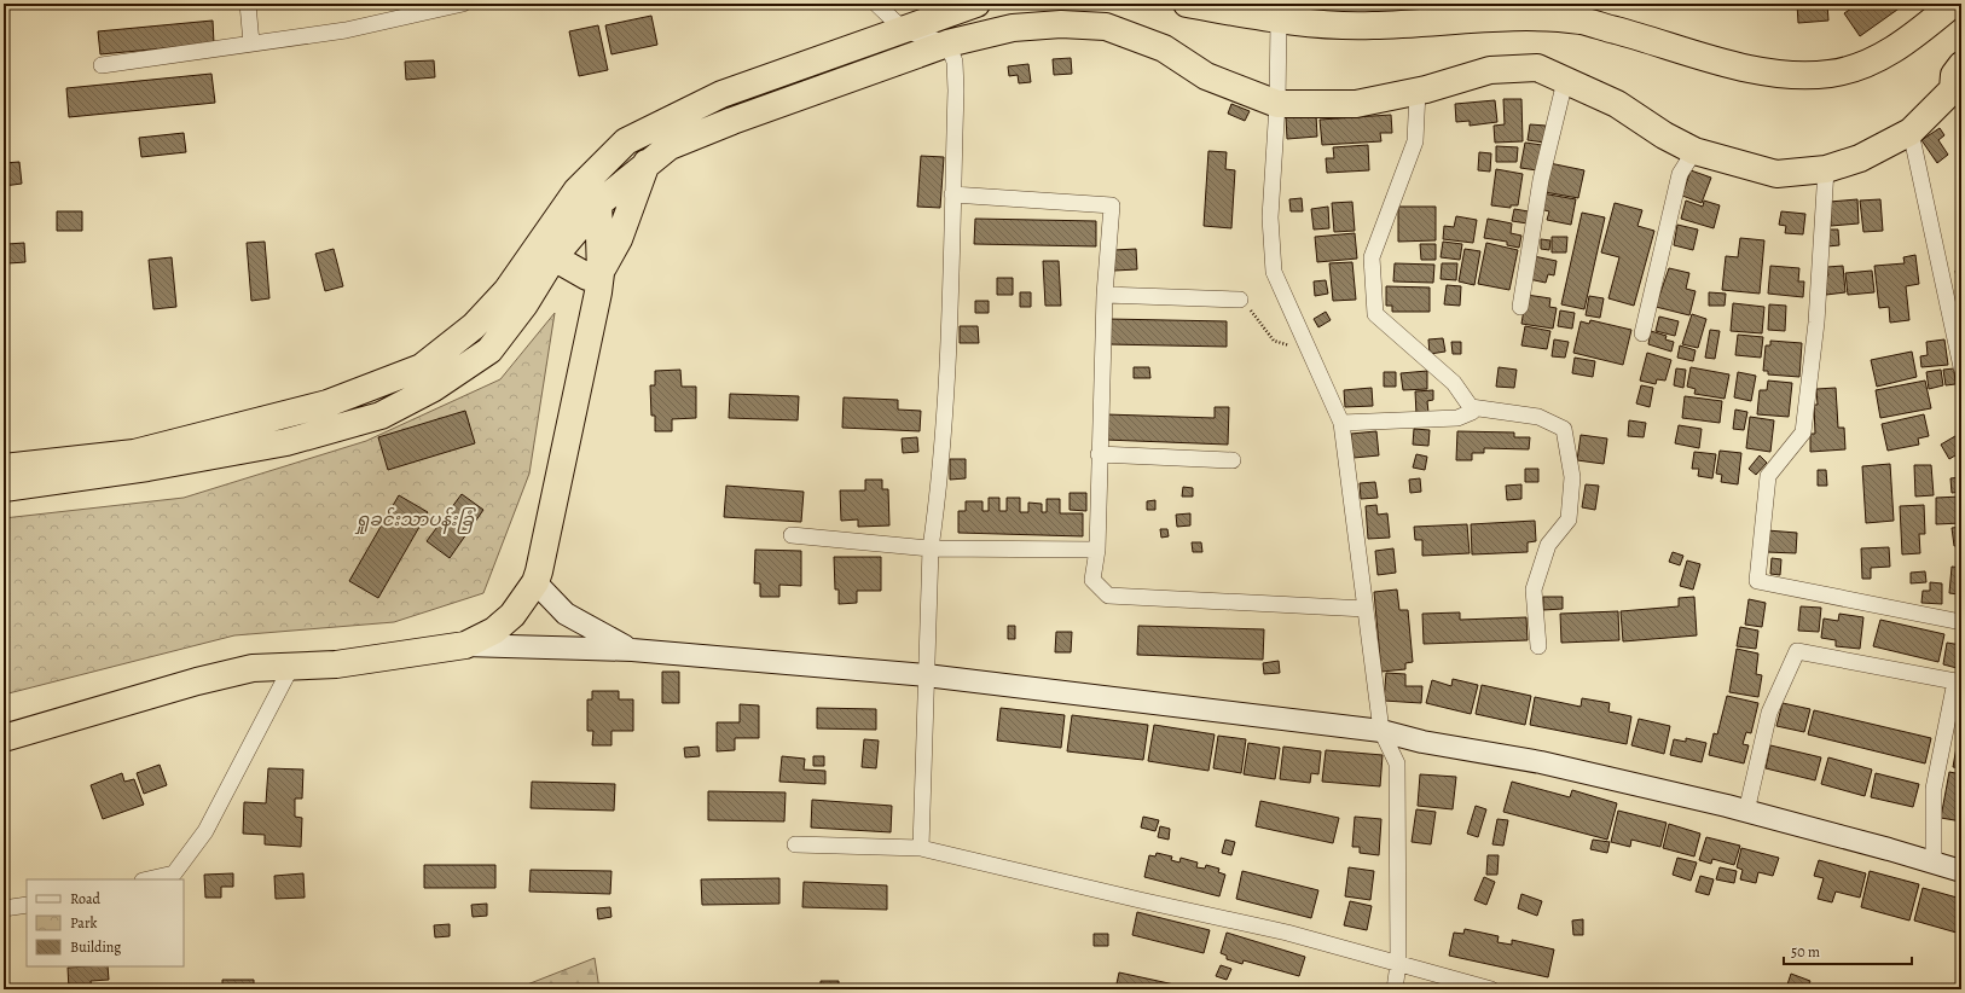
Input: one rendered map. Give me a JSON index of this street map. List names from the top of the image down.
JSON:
{
  "parks": ["ရှုခင်းသာပန်းခြံ"],
  "legend": ["Road", "Park", "Building"],
  "scale_bar": "50 m"
}
